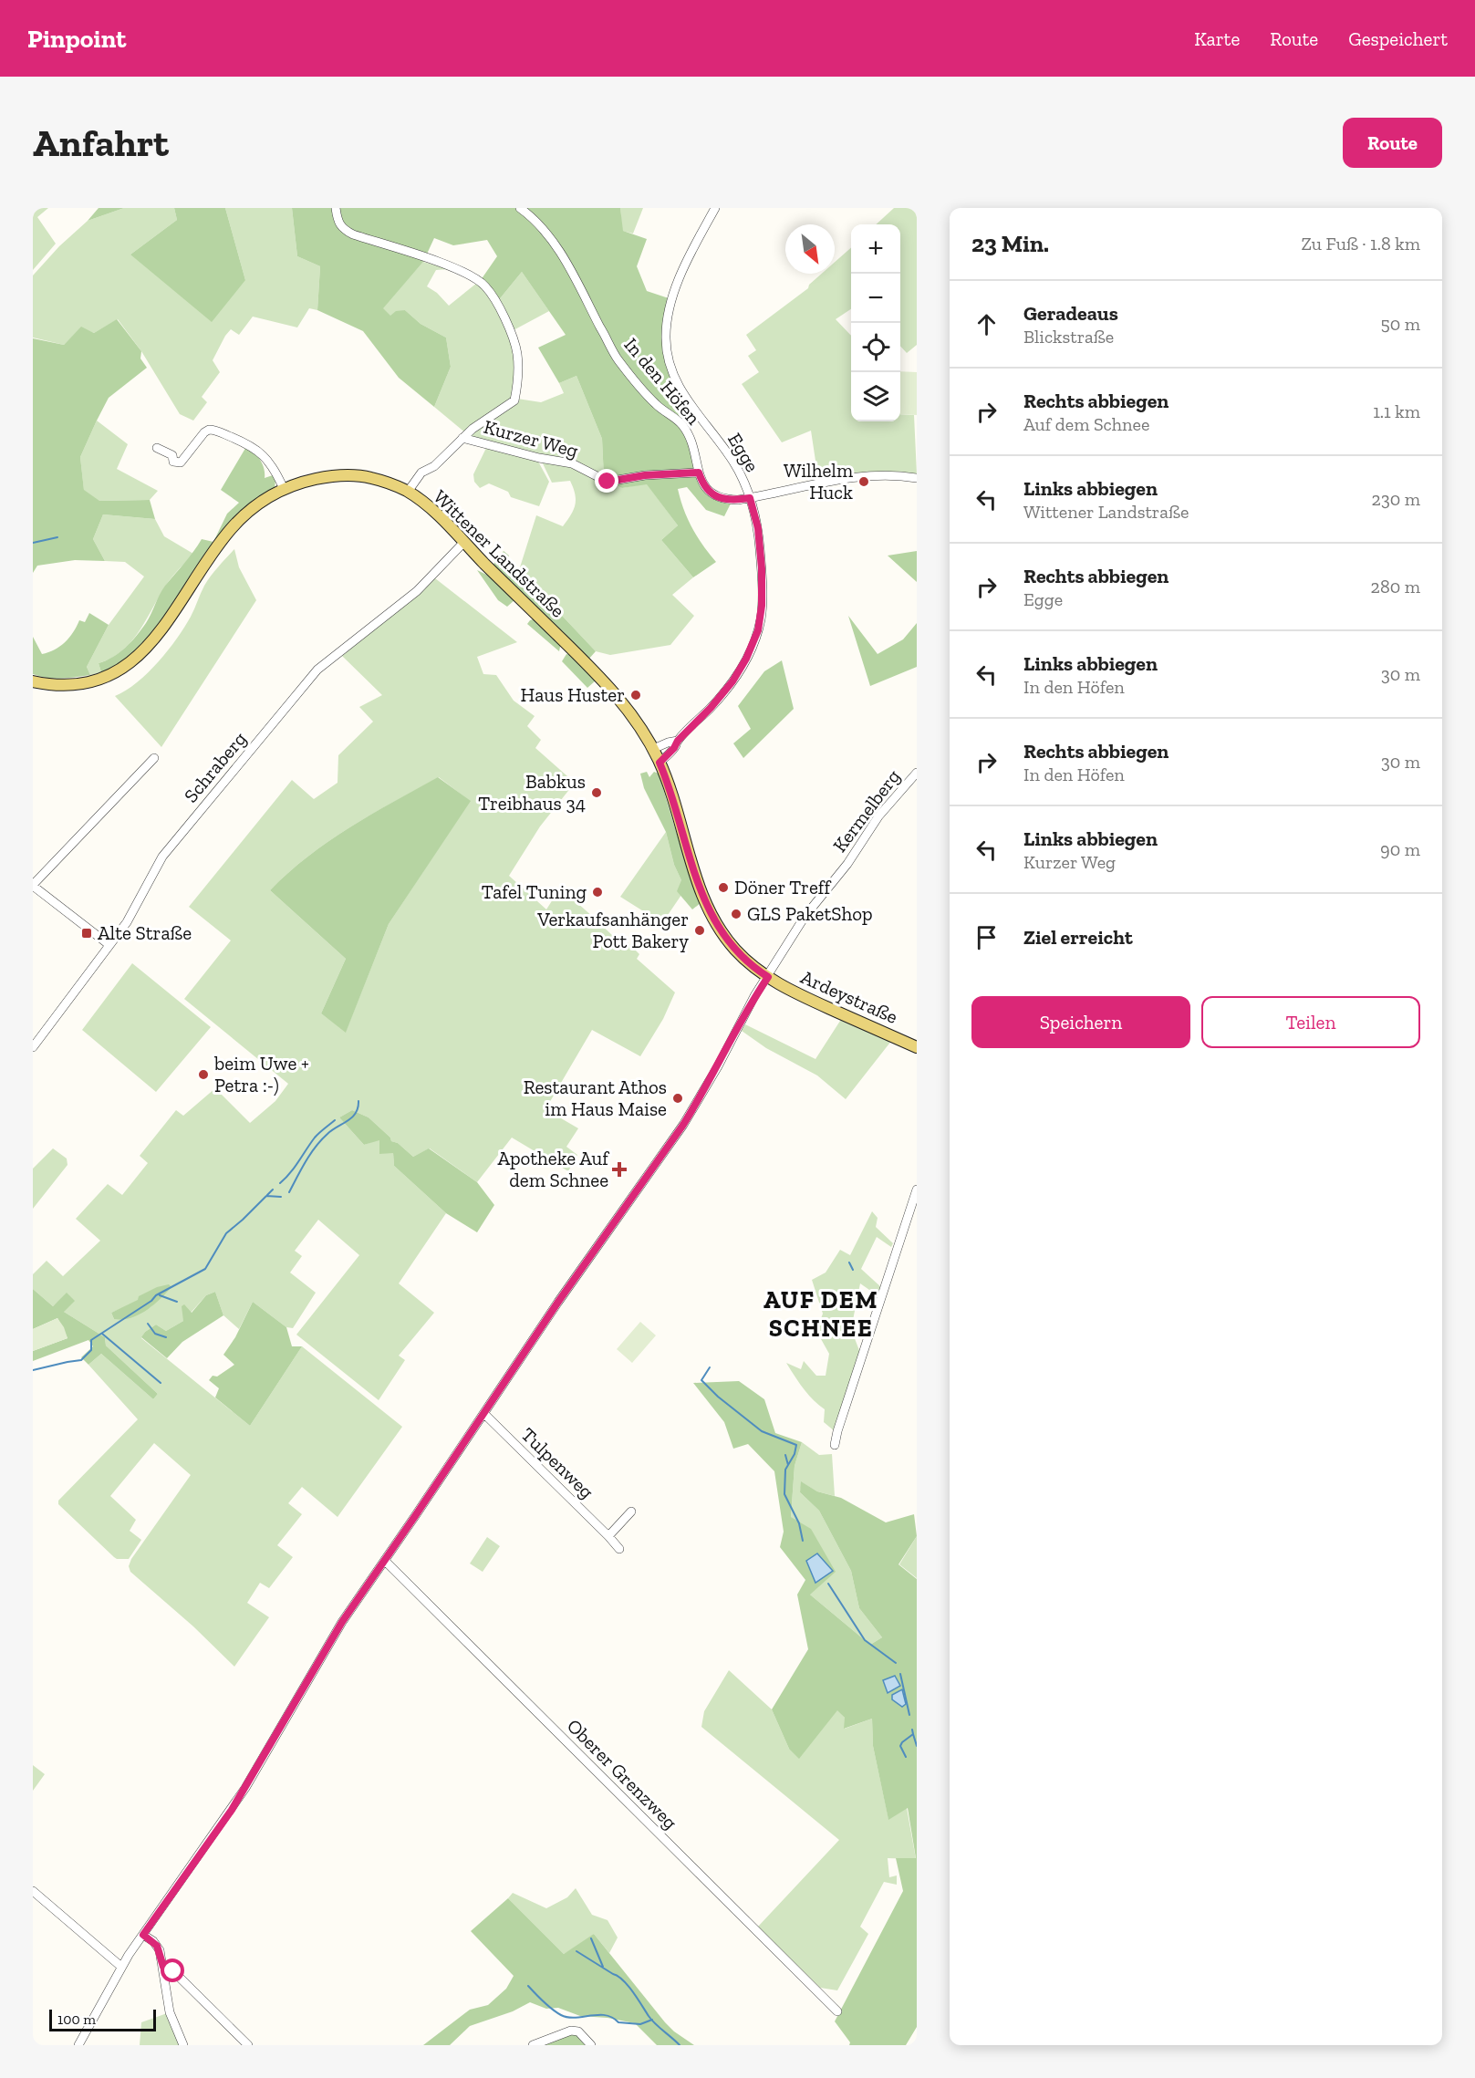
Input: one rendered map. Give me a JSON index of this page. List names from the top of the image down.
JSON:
{
  "streets": {
    "main road": ["Wittener Landstraße", "Ardeystraße"],
    "street": [
      "In den Höfen",
      "Kurzer Weg",
      "Egge",
      "Schraberg",
      "Kermelberg",
      "Tulpenweg",
      "Oberer Grenzweg"
    ]
  },
  "crossings": [
    ["In den Höfen", "Kurzer Weg"],
    ["In den Höfen", "Egge"],
    ["Kurzer Weg", "Wittener Landstraße"],
    ["Egge", "Wittener Landstraße"],
    ["Wittener Landstraße", "Schraberg"],
    ["Wittener Landstraße", "Kermelberg"],
    ["Wittener Landstraße", "Ardeystraße"],
    ["Kermelberg", "Ardeystraße"]
  ],
  "districts": ["AUF DEM SCHNEE"],
  "places": {
    "other": [
      "Wilhelm Huck",
      "Haus Huster",
      "Babkus Treibhaus 34",
      "Döner Treff",
      "Tafel Tuning",
      "GLS PaketShop",
      "Verkaufsanhänger Pott Bakery",
      "beim Uwe + Petra :-)",
      "Restaurant Athos im Haus Maise"
    ],
    "transit": ["Alte Straße"],
    "health": ["Apotheke Auf dem Schnee"]
  },
  "scale_bar": "100 m",
  "north": "bottom right",
  "page": {
    "header": "Pinpoint",
    "nav": ["Karte", "Route", "Gespeichert"],
    "buttons": [
      "Route",
      ["Speichern", "Teilen"]
    ],
    "title": "Anfahrt",
    "heading": ["23 Min.", "Zu Fuß · 1.8 km"],
    "map_buttons": ["+", "−"],
    "list": [
      ["Geradeaus", "Blickstraße", "50 m"],
      ["Rechts abbiegen", "Auf dem Schnee", "1.1 km"],
      ["Links abbiegen", "Wittener Landstraße", "230 m"],
      ["Rechts abbiegen", "Egge", "280 m"],
      ["Links abbiegen", "In den Höfen", "30 m"],
      ["Rechts abbiegen", "In den Höfen", "30 m"],
      ["Links abbiegen", "Kurzer Weg", "90 m"],
      "Ziel erreicht"
    ],
    "scale": "100 m"
  }
}
